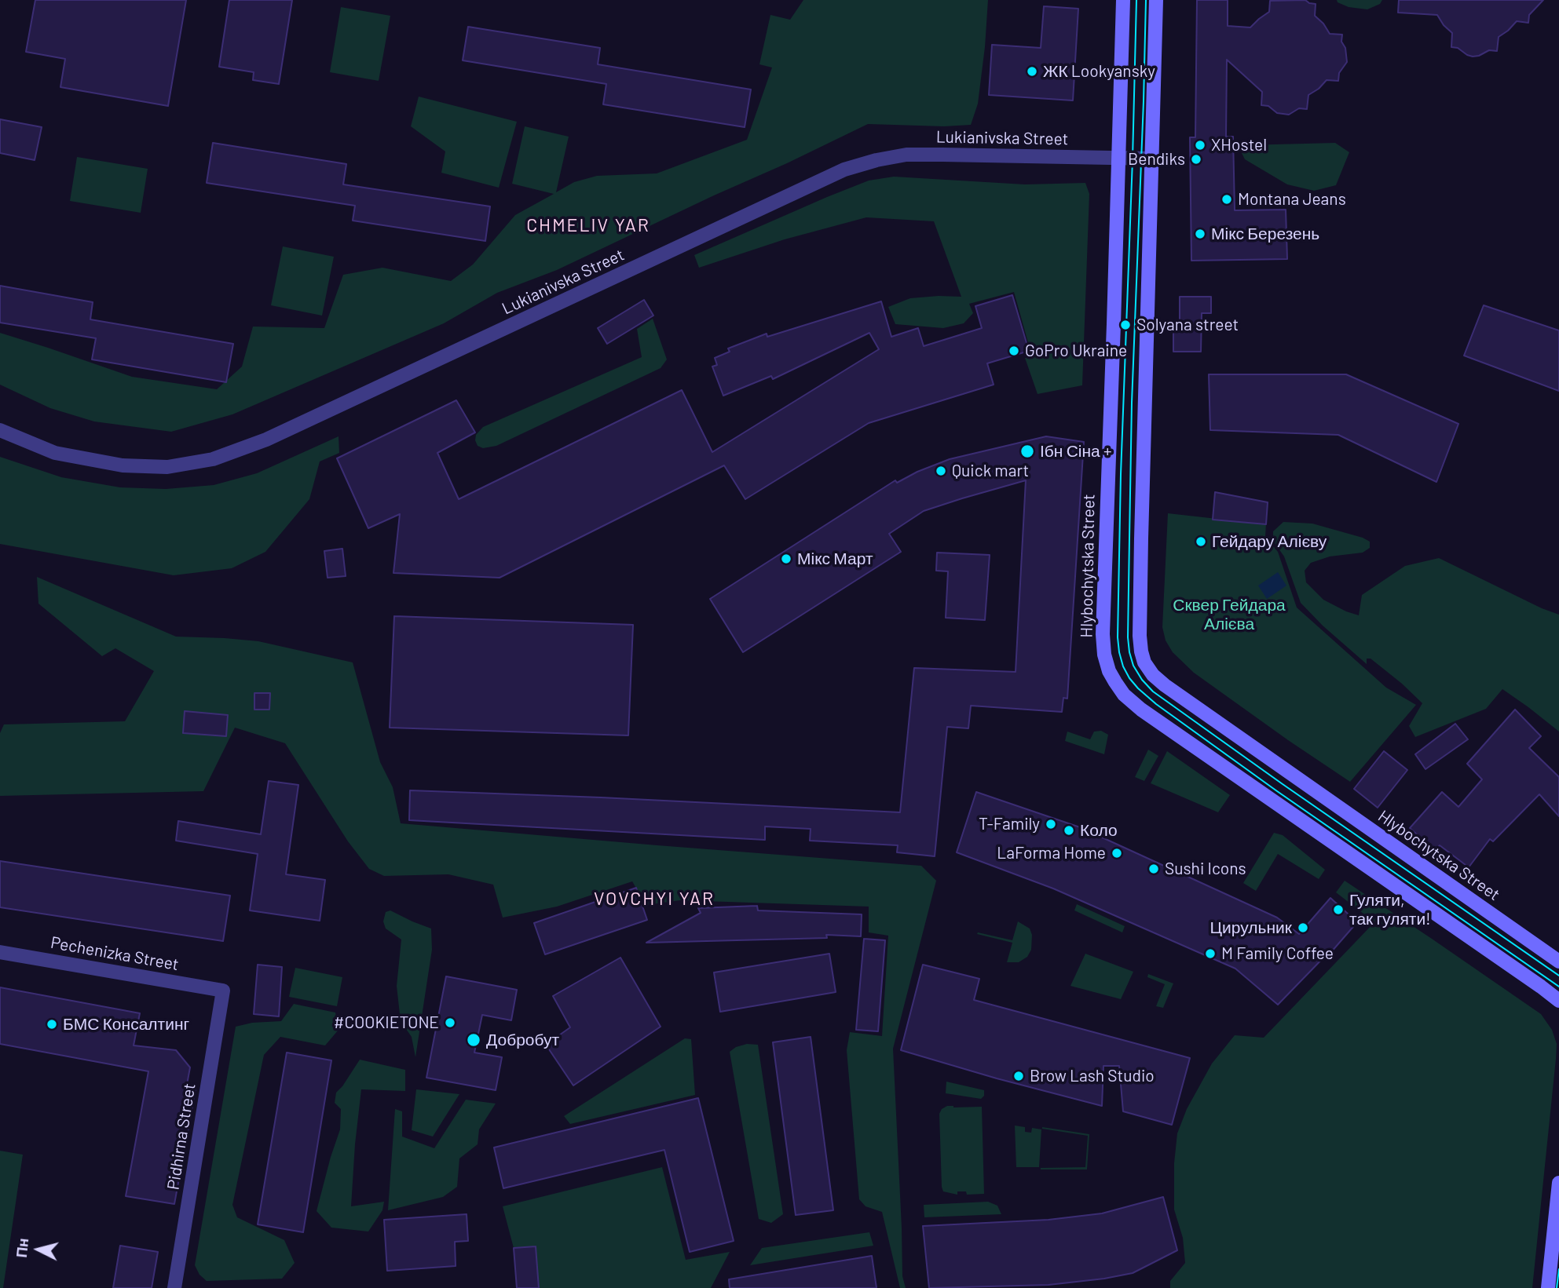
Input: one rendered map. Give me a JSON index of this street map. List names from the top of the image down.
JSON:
{
  "streets": {
    "main road": ["Hlybochytska Street"],
    "street": ["Lukianivska Street", "Pechenizka Street", "Pidhirna Street"]
  },
  "crossings": [
    ["Lukianivska Street", "Hlybochytska Street"],
    ["Pechenizka Street", "Pidhirna Street"]
  ],
  "districts": ["CHMELIV YAR", "VOVCHYI YAR"],
  "parks": ["Сквер Гейдара Алієва"],
  "places": [
    "ЖК Lookyansky",
    "XHostel",
    "Bendiks",
    "Montana Jeans",
    "Мікс Березень",
    "Solyana street",
    "GoPro Ukraine",
    "Ібн Сіна +",
    "Quick mart",
    "Гейдару Алієву",
    "Мікс Март",
    "T-Family",
    "Коло",
    "LaForma Home",
    "Sushi Icons",
    "Гуляти, так гуляти!",
    "Цирульник",
    "M Family Coffee",
    "#COOKIETONE",
    "БМС Консалтинг",
    "Добробут",
    "Brow Lash Studio"
  ],
  "north": "left"
}
